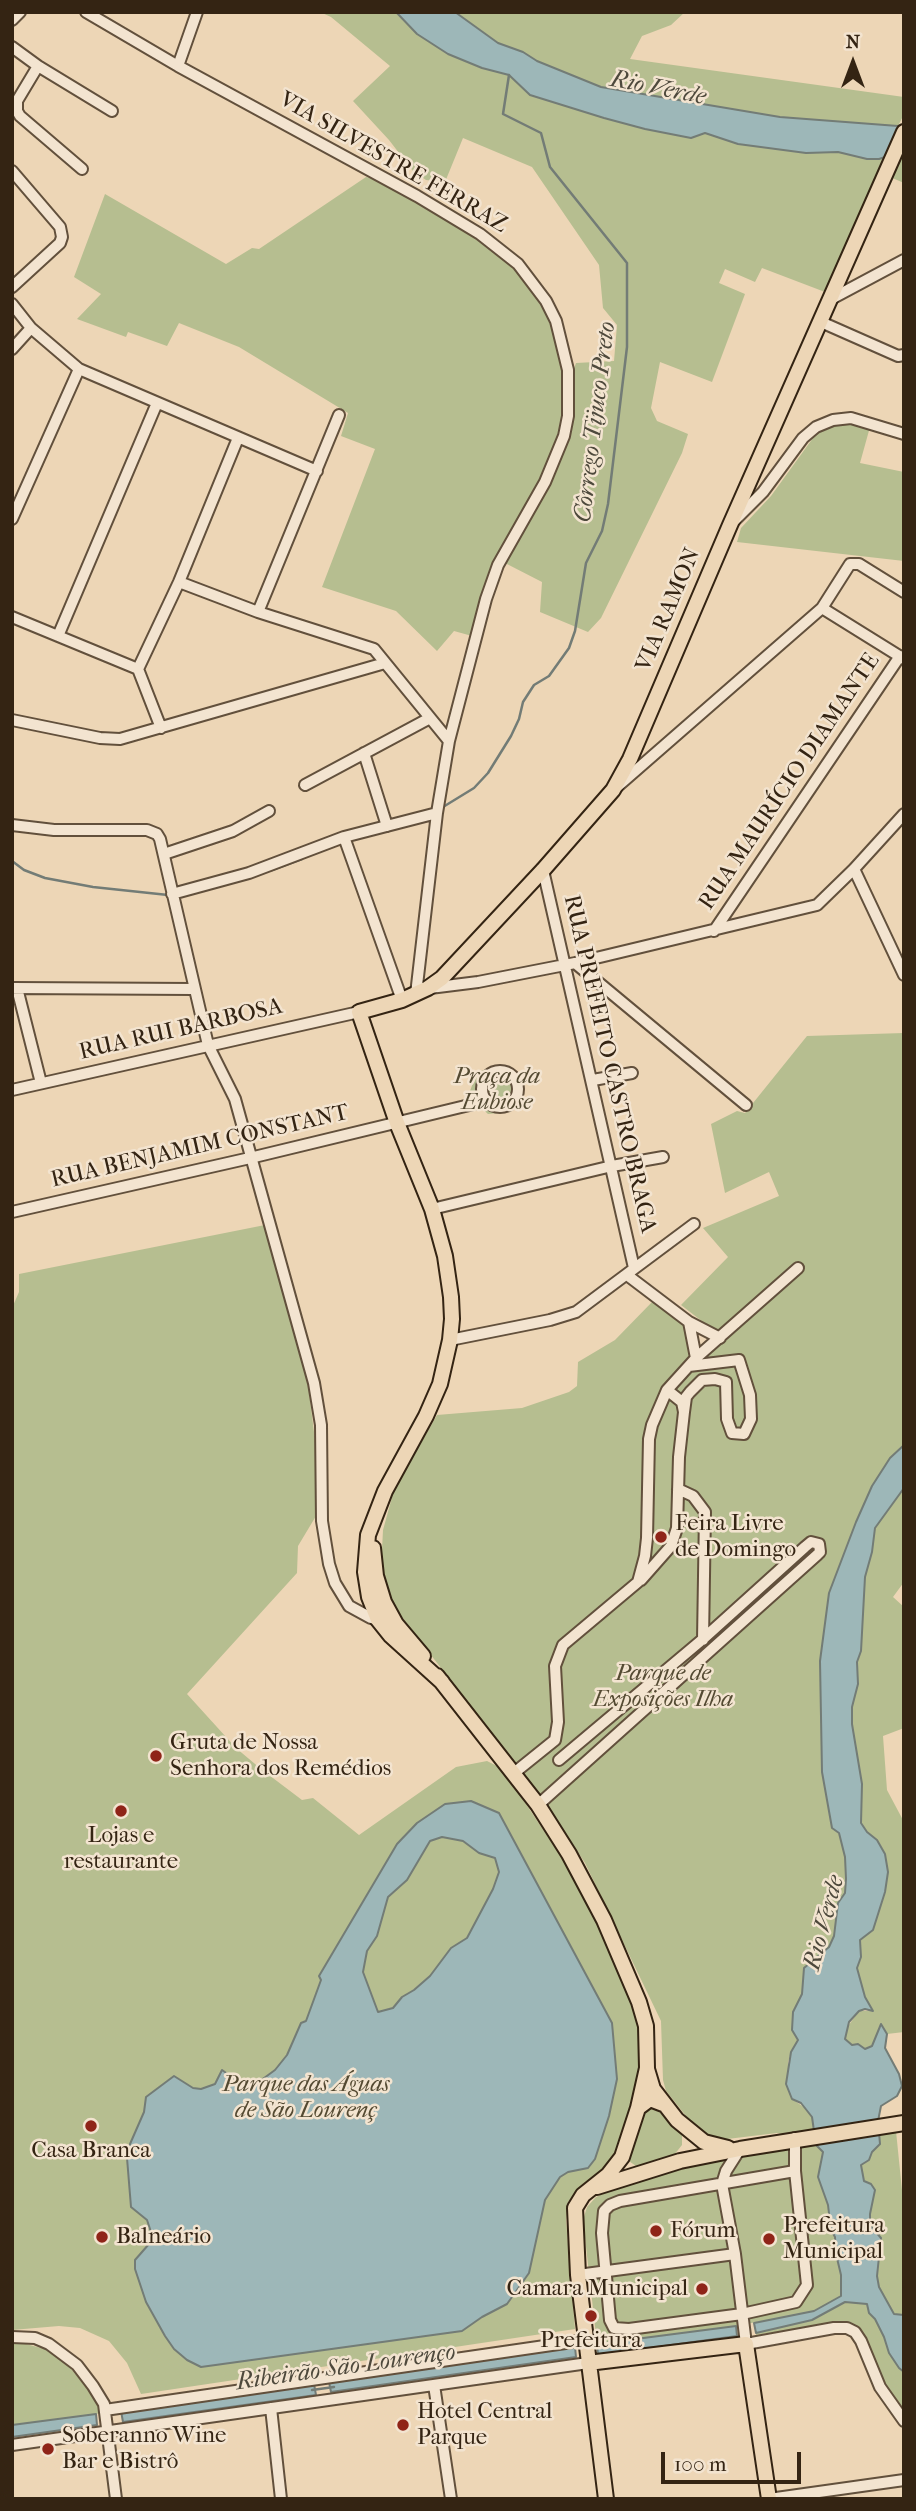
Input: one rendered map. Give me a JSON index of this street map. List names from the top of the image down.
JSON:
{
  "streets": {
    "main road": ["VIA RAMON"],
    "street": [
      "VIA SILVESTRE FERRAZ",
      "RUA MAURÍCIO DIAMANTE",
      "RUA RUI BARBOSA",
      "RUA PREFEITO CASTRO BRAGA",
      "RUA BENJAMIM CONSTANT"
    ]
  },
  "crossings": [
    ["VIA SILVESTRE FERRAZ", "VIA RAMON"],
    ["VIA RAMON", "RUA RUI BARBOSA"],
    ["VIA RAMON", "RUA PREFEITO CASTRO BRAGA"]
  ],
  "water": ["Rio Verde", "Côrrego Tijuco Preto", "Ribeirão São Lourenço"],
  "parks": ["Praça da Eubiose", "Parque de Exposições Ilha", "Parque das Águas de São Lourenç"],
  "places": [
    "Feira Livre de Domingo",
    "Gruta de Nossa Senhora dos Remédios",
    "Lojas e restaurante",
    "Casa Branca",
    "Fórum",
    "Balneário",
    "Prefeitura Municipal",
    "Camara Municipal",
    "Prefeitura",
    "Hotel Central Parque",
    "Soberanno Wine Bar e Bistrô"
  ],
  "scale_bar": "100 m",
  "north": "top"
}
